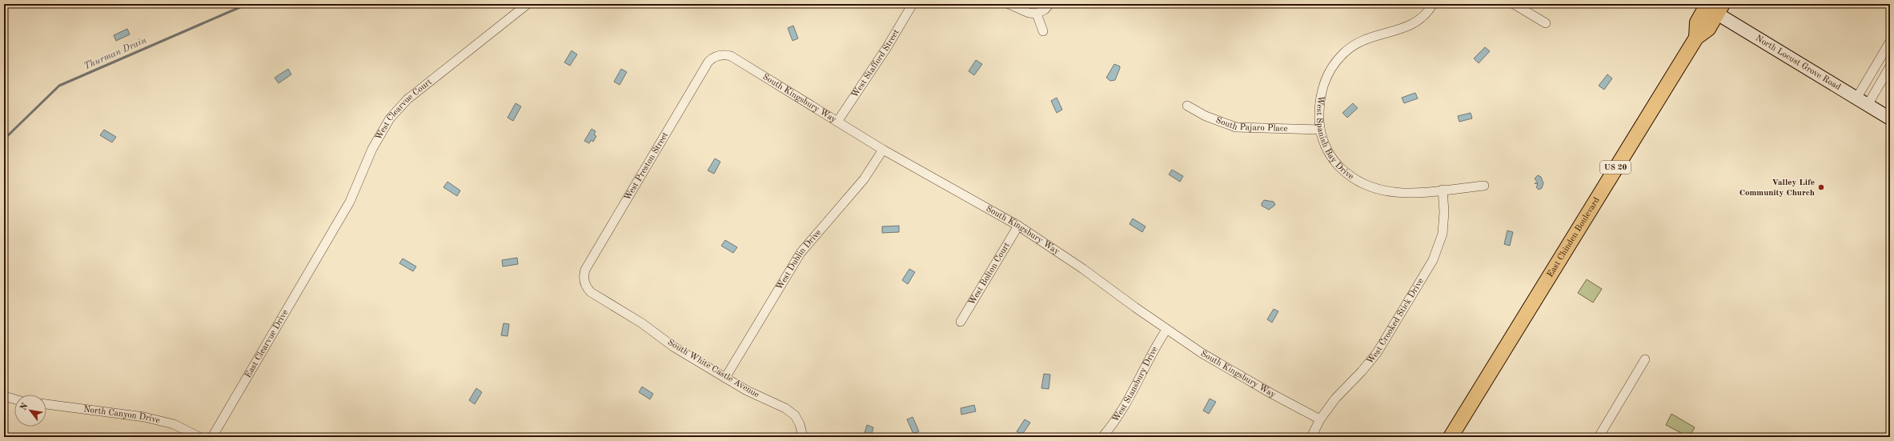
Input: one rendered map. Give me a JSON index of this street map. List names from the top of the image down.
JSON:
{
  "streets": {
    "main road": ["North Locust Grove Road", "US 20", "East Chinden Boulevard"],
    "street": [
      "West Stafford Street",
      "South Kingsbury Way",
      "West Clearvue Court",
      "South Pajaro Place",
      "West Spanish Bay Drive",
      "West Preston Street",
      "West Dublin Drive",
      "West Bolton Court",
      "West Crooked Stick Drive",
      "East Clearvue Drive",
      "South White Castle Avenue",
      "West Stansbury Drive",
      "North Canyon Drive"
    ]
  },
  "crossings": [
    ["North Locust Grove Road", "East Chinden Boulevard"],
    ["West Stafford Street", "South Kingsbury Way"],
    ["South Kingsbury Way", "West Preston Street"],
    ["South Kingsbury Way", "West Dublin Drive"],
    ["South Kingsbury Way", "West Bolton Court"],
    ["South Kingsbury Way", "West Crooked Stick Drive"],
    ["South Kingsbury Way", "West Stansbury Drive"],
    ["West Clearvue Court", "East Clearvue Drive"],
    ["South Pajaro Place", "West Spanish Bay Drive"],
    ["West Spanish Bay Drive", "West Crooked Stick Drive"],
    ["West Preston Street", "South White Castle Avenue"],
    ["West Dublin Drive", "South White Castle Avenue"]
  ],
  "water": ["Thurman Drain"],
  "places": ["Valley Life Community Church"],
  "north": "top left"
}
